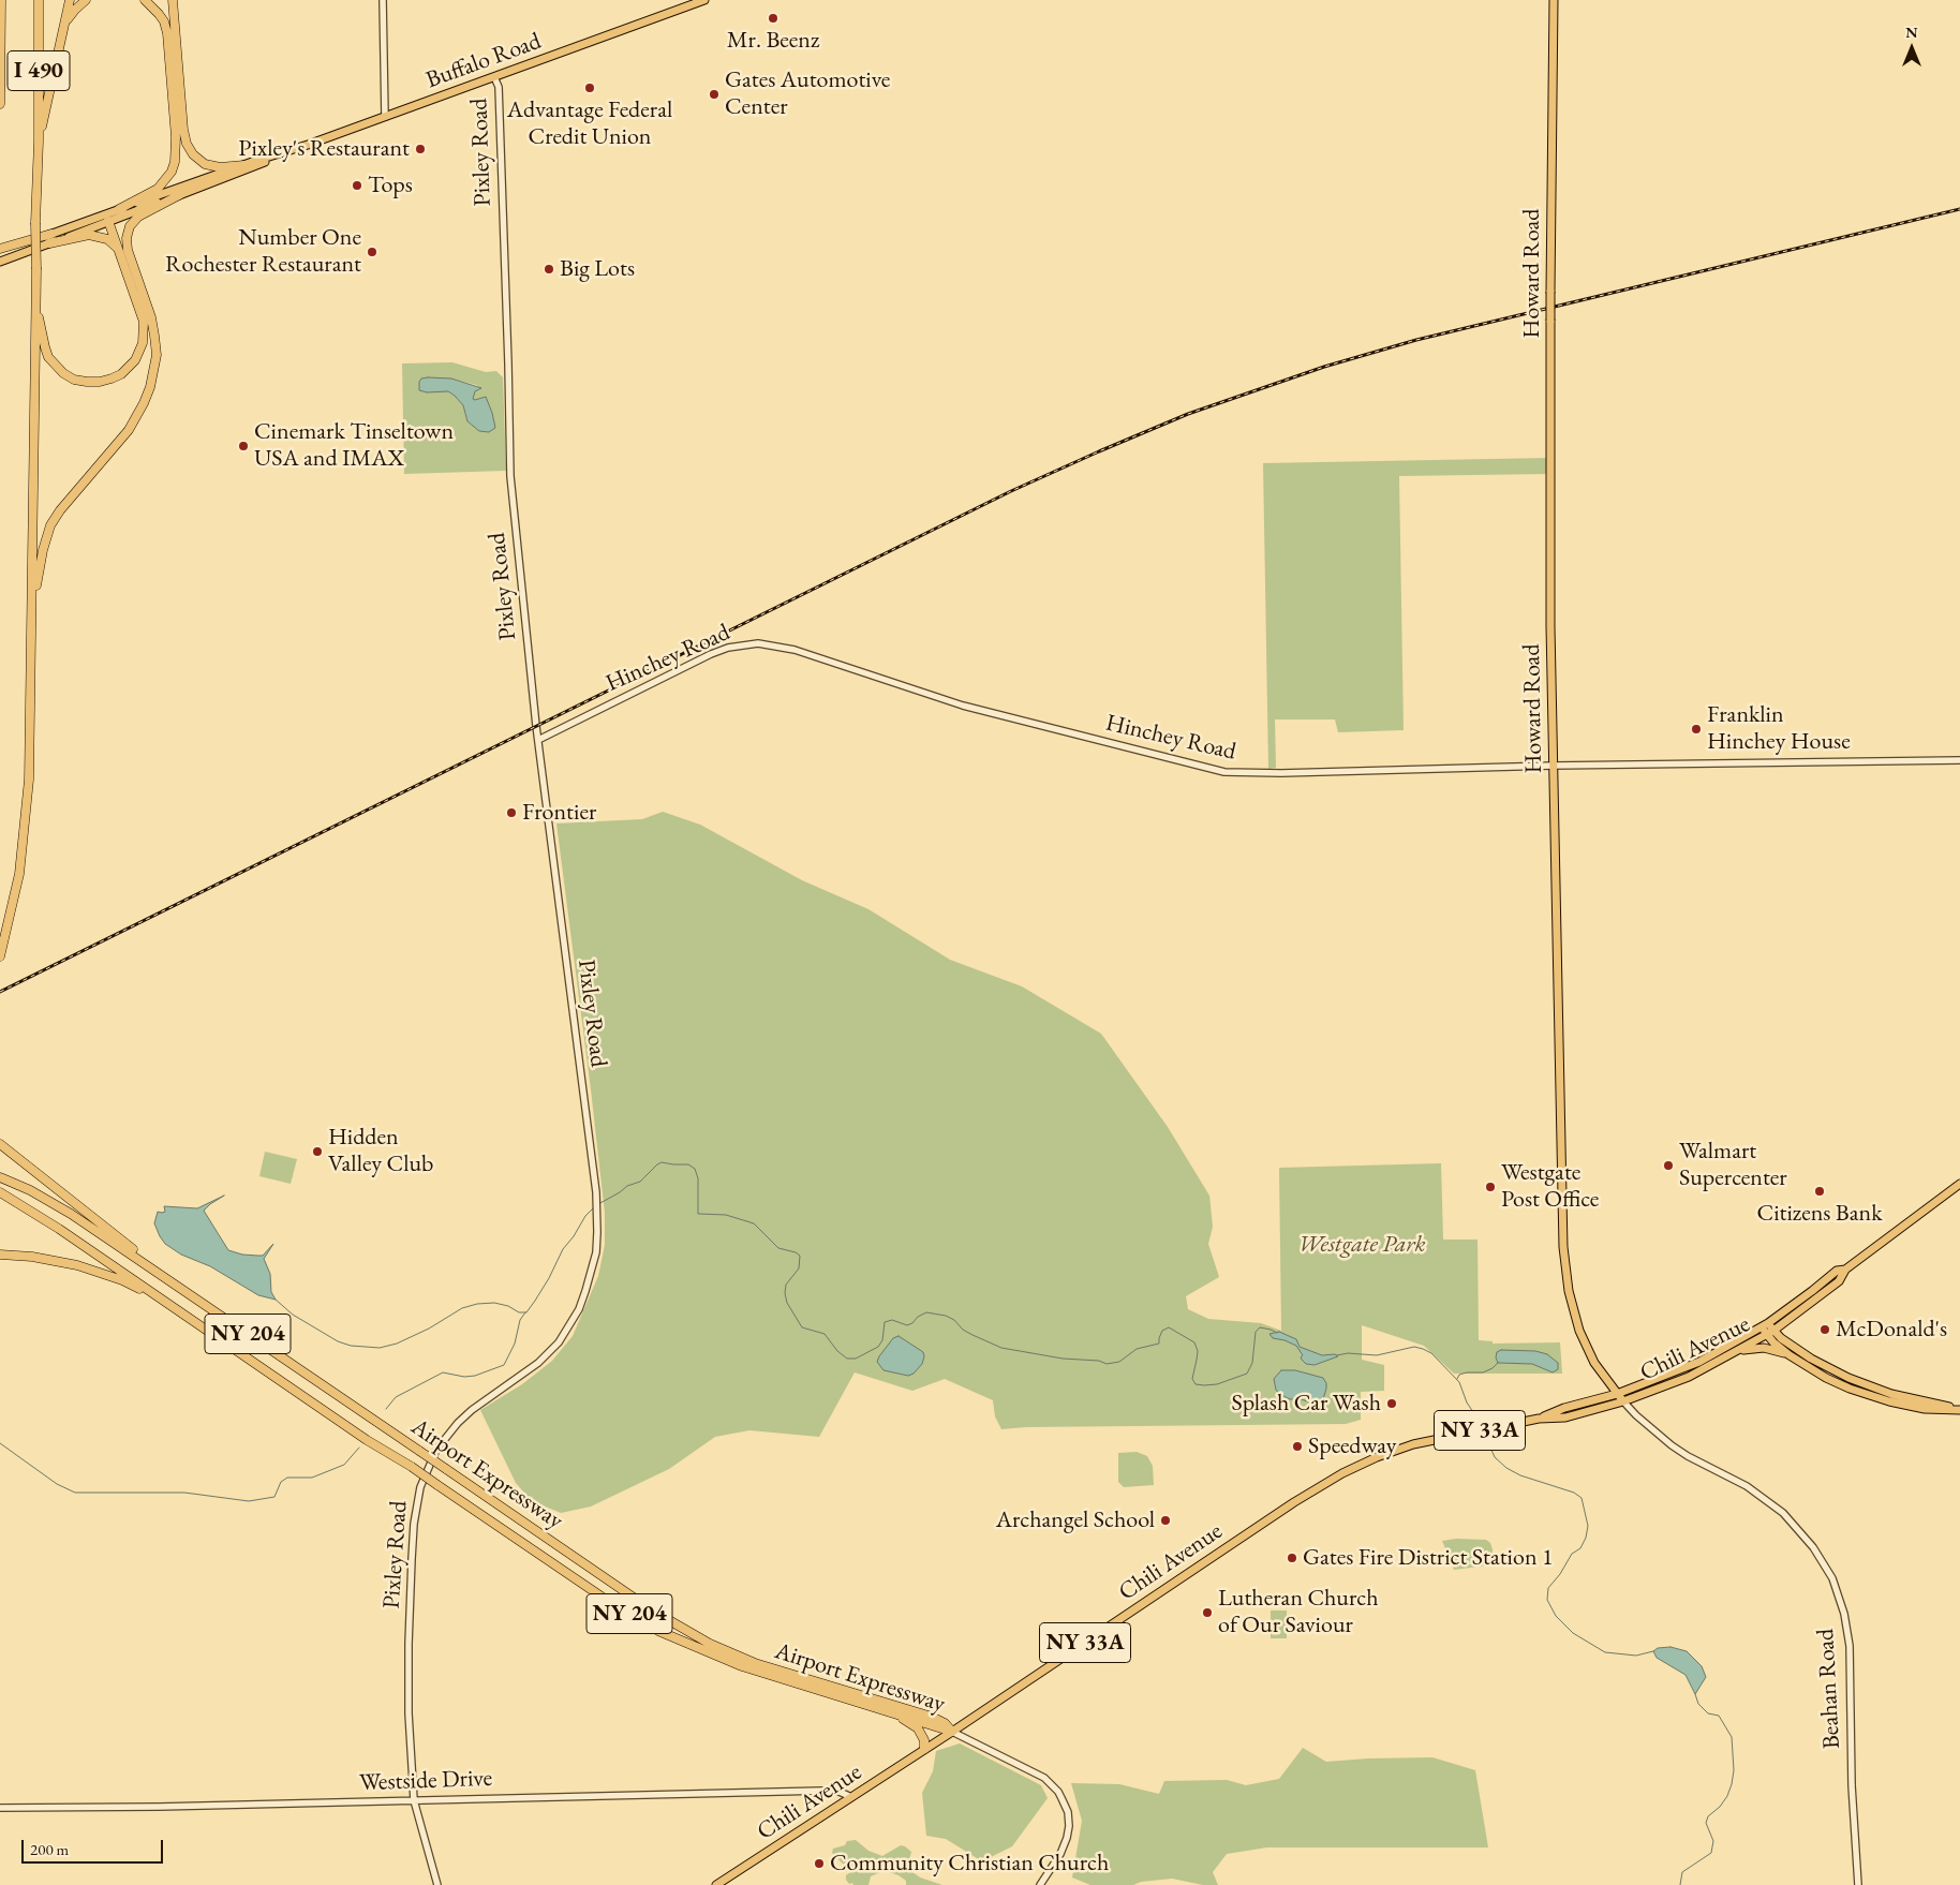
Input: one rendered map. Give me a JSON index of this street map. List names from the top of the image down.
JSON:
{
  "streets": {
    "highway": ["I 490", "NY 204", "Airport Expressway"],
    "main road": [
      "Buffalo Road",
      "Howard Road",
      "Chili Avenue",
      "NY 33A"
    ],
    "street": [
      "Pixley Road",
      "Hinchey Road",
      "Beahan Road",
      "Westside Drive"
    ]
  },
  "crossings": [
    ["Buffalo Road", "Pixley Road"],
    ["Pixley Road", "Hinchey Road"],
    ["Pixley Road", "Westside Drive"],
    ["Howard Road", "Hinchey Road"],
    ["Howard Road", "Chili Avenue"],
    ["Howard Road", "Beahan Road"],
    ["Chili Avenue", "Airport Expressway"],
    ["Chili Avenue", "Beahan Road"],
    ["Chili Avenue", "Westside Drive"]
  ],
  "parks": ["Westgate Park"],
  "places": [
    "Mr. Beenz",
    "Advantage Federal Credit Union",
    "Gates Automotive Center",
    "Pixley's Restaurant",
    "Tops",
    "Number One Rochester Restaurant",
    "Big Lots",
    "Cinemark Tinseltown USA and IMAX",
    "Franklin Hinchey House",
    "Frontier",
    "Hidden Valley Club",
    "Walmart Supercenter",
    "Westgate Post Office",
    "Citizens Bank",
    "McDonald's",
    "Splash Car Wash",
    "Speedway",
    "Archangel School",
    "Gates Fire District Station 1",
    "Lutheran Church of Our Saviour",
    "Community Christian Church"
  ],
  "scale_bar": "200 m",
  "north": "top"
}
